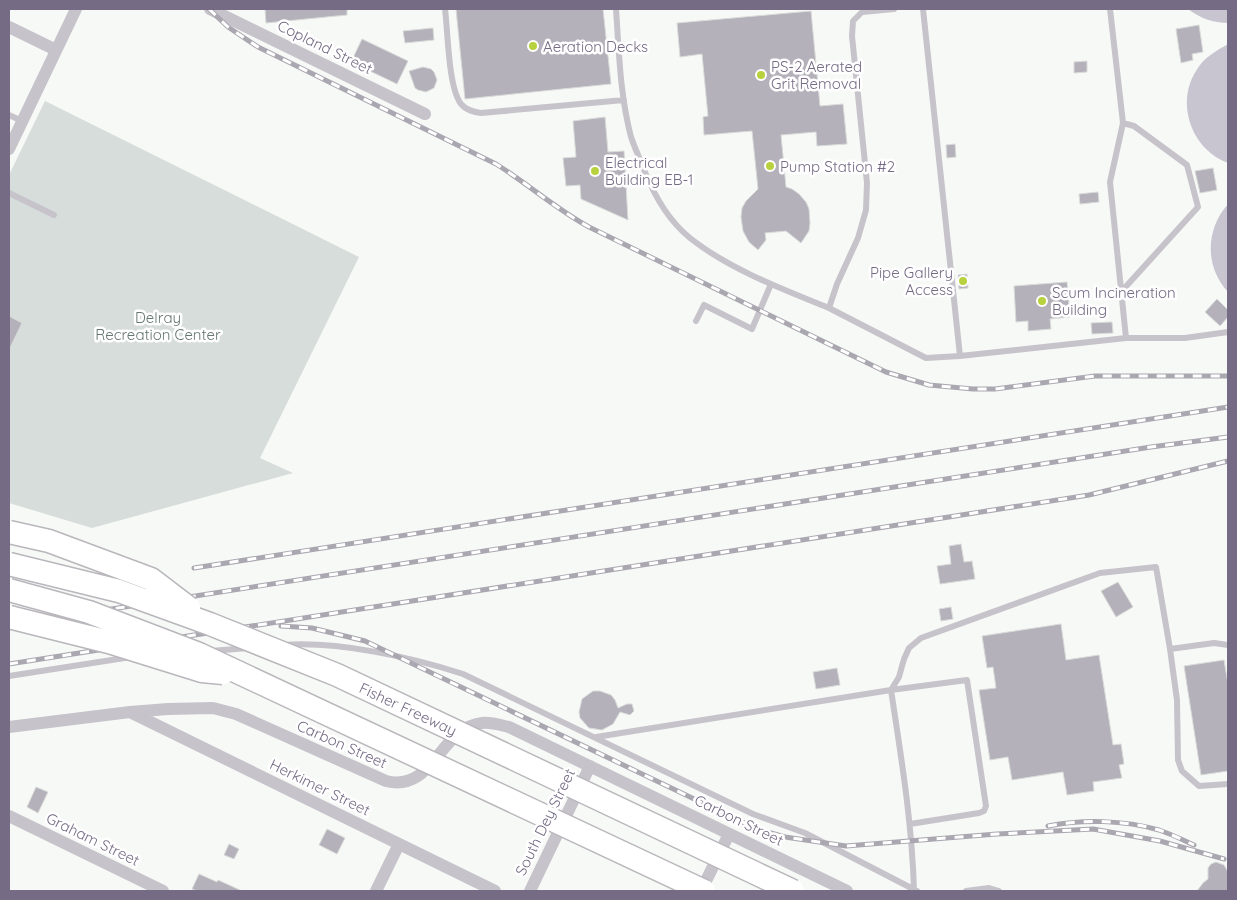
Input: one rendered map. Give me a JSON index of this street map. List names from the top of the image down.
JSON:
{
  "streets": {
    "highway": ["Fisher Freeway"],
    "street": [
      "Copland Street",
      "Carbon Street",
      "Herkimer Street",
      "South Dey Street",
      "Graham Street"
    ]
  },
  "crossings": [
    ["Carbon Street", "Herkimer Street"],
    ["Carbon Street", "South Dey Street"]
  ],
  "parks": ["Delray Recreation Center"],
  "places": [
    "Aeration Decks",
    "PS-2 Aerated Grit Removal",
    "Pump Station #2",
    "Electrical Building EB-1",
    "Pipe Gallery Access",
    "Scum Incineration Building"
  ]
}
